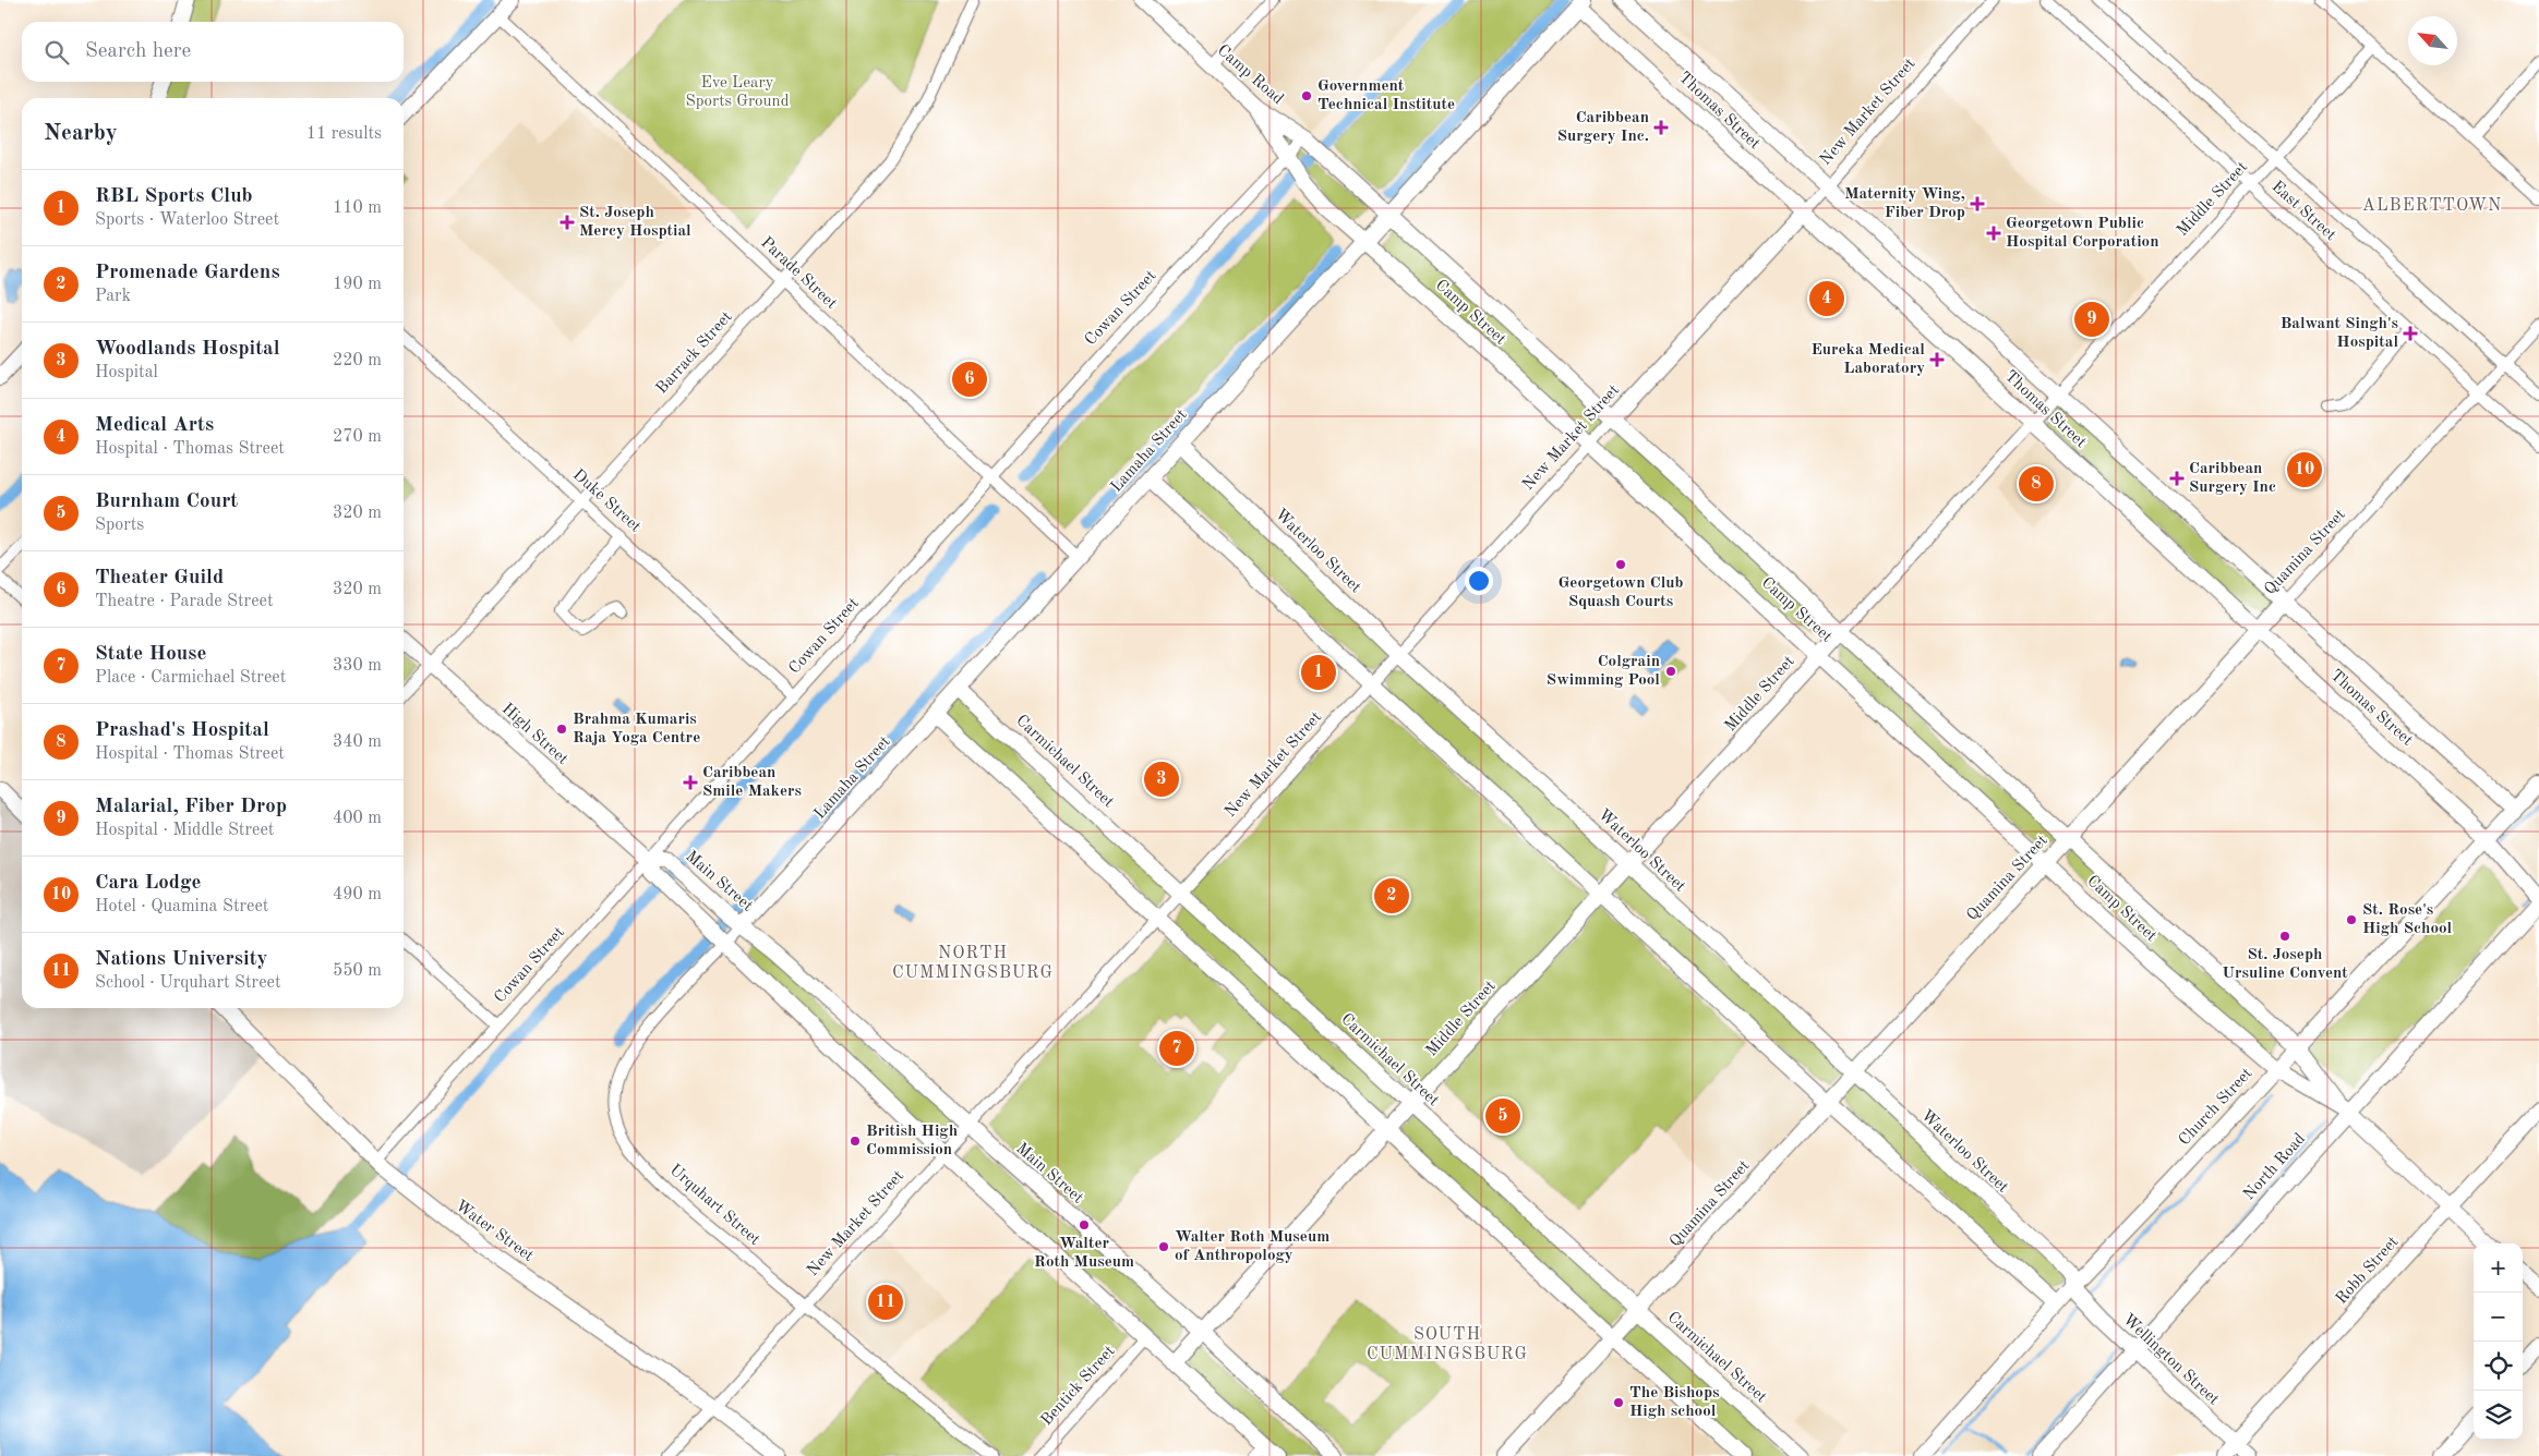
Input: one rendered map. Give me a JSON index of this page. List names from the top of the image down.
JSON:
{
  "streets": {
    "street": [
      "Camp Road",
      "Thomas Street",
      "New Market Street",
      "Middle Street",
      "East Street",
      "Parade Street",
      "Cowan Street",
      "Camp Street",
      "Barrack Street",
      "Lamaha Street",
      "Duke Street",
      "Waterloo Street",
      "Quamina Street",
      "High Street",
      "Carmichael Street",
      "Main Street",
      "Church Street",
      "North Road",
      "Urquhart Street",
      "Water Street",
      "Robb Street",
      "Wellington Street",
      "Bentick Street"
    ]
  },
  "crossings": [
    ["Camp Road", "Cowan Street"],
    ["Camp Road", "Camp Street"],
    ["Camp Road", "Lamaha Street"],
    ["Thomas Street", "New Market Street"],
    ["Thomas Street", "Middle Street"],
    ["Thomas Street", "Lamaha Street"],
    ["Thomas Street", "Quamina Street"],
    ["Thomas Street", "Church Street"],
    ["Thomas Street", "North Road"],
    ["New Market Street", "Camp Street"],
    ["New Market Street", "Waterloo Street"],
    ["New Market Street", "Carmichael Street"],
    ["New Market Street", "Main Street"],
    ["New Market Street", "Urquhart Street"],
    ["New Market Street", "Water Street"],
    ["Middle Street", "East Street"],
    ["Middle Street", "Camp Street"],
    ["Middle Street", "Waterloo Street"],
    ["Middle Street", "Carmichael Street"],
    ["Middle Street", "Main Street"],
    ["East Street", "Quamina Street"],
    ["Parade Street", "Cowan Street"],
    ["Parade Street", "Barrack Street"],
    ["Parade Street", "Lamaha Street"],
    ["Cowan Street", "Camp Street"],
    ["Cowan Street", "Duke Street"],
    ["Cowan Street", "High Street"],
    ["Cowan Street", "Main Street"],
    ["Cowan Street", "Water Street"],
    ["Camp Street", "Lamaha Street"],
    ["Camp Street", "Quamina Street"],
    ["Camp Street", "Church Street"],
    ["Camp Street", "North Road"],
    ["Camp Street", "Robb Street"],
    ["Barrack Street", "Duke Street"],
    ["Barrack Street", "High Street"],
    ["Lamaha Street", "Waterloo Street"],
    ["Lamaha Street", "Carmichael Street"],
    ["Lamaha Street", "Main Street"],
    ["Lamaha Street", "Urquhart Street"],
    ["Waterloo Street", "Quamina Street"],
    ["Waterloo Street", "Church Street"],
    ["Waterloo Street", "Wellington Street"],
    ["Quamina Street", "Carmichael Street"],
    ["High Street", "Main Street"],
    ["Main Street", "Urquhart Street"],
    ["Church Street", "Wellington Street"],
    ["North Road", "Wellington Street"],
    ["Robb Street", "Wellington Street"]
  ],
  "districts": ["ALBERTTOWN", "NORTH CUMMINGSBURG", "SOUTH CUMMINGSBURG"],
  "parks": ["Eve Leary Sports Ground"],
  "places": {
    "other": [
      "Government Technical Institute",
      "Georgetown Club Squash Courts",
      "Colgrain Swimming Pool",
      "Brahma Kumaris Raja Yoga Centre",
      "St. Rose's High School",
      "St. Joseph Ursuline Convent",
      "British High Commission",
      "Walter Roth Museum",
      "Walter Roth Museum of Anthropology",
      "The Bishops High school"
    ],
    "health": [
      "Caribbean Surgery Inc.",
      "Maternity Wing, Fiber Drop",
      "St. Joseph Mercy Hosptial",
      "Georgetown Public Hospital Corporation",
      "Balwant Singh's Hospital",
      "Eureka Medical Laboratory",
      "Caribbean Surgery Inc",
      "Caribbean Smile Makers"
    ]
  },
  "north": "top left",
  "page": {
    "search": "Search here",
    "heading": ["Nearby", "11 results"],
    "list": [
      {
        "mark": "1",
        "name": "RBL Sports Club",
        "note": "Sports · Waterloo Street",
        "value": "110 m"
      },
      {
        "mark": "2",
        "name": "Promenade Gardens",
        "note": "Park",
        "value": "190 m"
      },
      {
        "mark": "3",
        "name": "Woodlands Hospital",
        "note": "Hospital",
        "value": "220 m"
      },
      {
        "mark": "4",
        "name": "Medical Arts",
        "note": "Hospital · Thomas Street",
        "value": "270 m"
      },
      {
        "mark": "5",
        "name": "Burnham Court",
        "note": "Sports",
        "value": "320 m"
      },
      {
        "mark": "6",
        "name": "Theater Guild",
        "note": "Theatre · Parade Street",
        "value": "320 m"
      },
      {
        "mark": "7",
        "name": "State House",
        "note": "Place · Carmichael Street",
        "value": "330 m"
      },
      {
        "mark": "8",
        "name": "Prashad's Hospital",
        "note": "Hospital · Thomas Street",
        "value": "340 m"
      },
      {
        "mark": "9",
        "name": "Malarial, Fiber Drop",
        "note": "Hospital · Middle Street",
        "value": "400 m"
      },
      {
        "mark": "10",
        "name": "Cara Lodge",
        "note": "Hotel · Quamina Street",
        "value": "490 m"
      },
      {
        "mark": "11",
        "name": "Nations University",
        "note": "School · Urquhart Street",
        "value": "550 m"
      }
    ],
    "pins": [
      "4",
      "9",
      "6",
      "10",
      "8",
      "1",
      "3",
      "2",
      "7",
      "5",
      "11"
    ],
    "map_buttons": ["+", "−"]
  }
}
